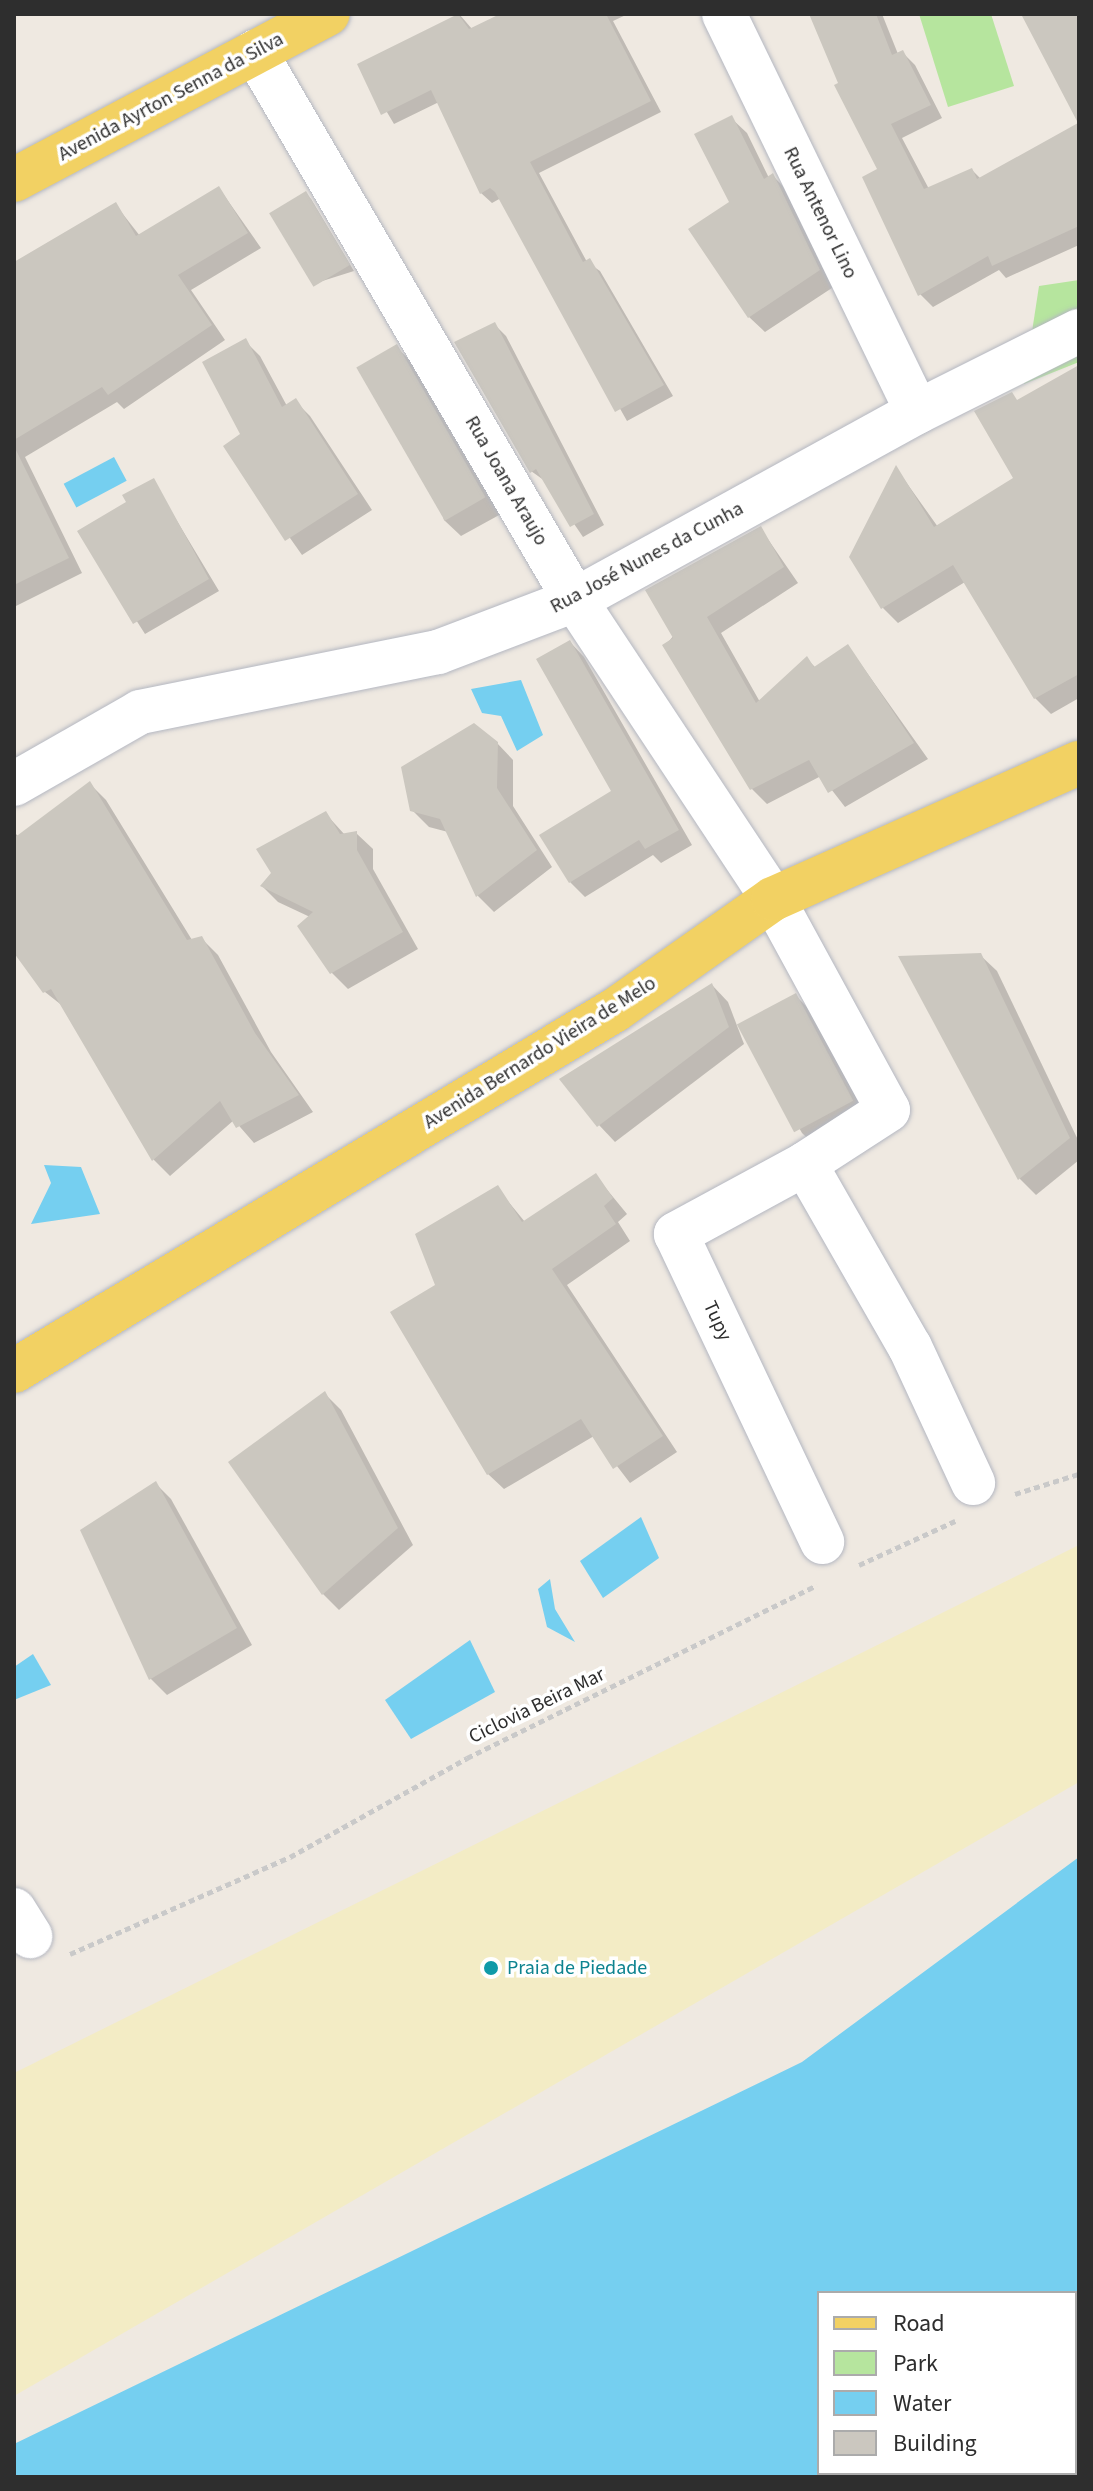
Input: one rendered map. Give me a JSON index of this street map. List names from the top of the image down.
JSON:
{
  "streets": {
    "main road": ["Avenida Ayrton Senna da Silva", "Avenida Bernardo Vieira de Melo"],
    "street": [
      "Rua Antenor Lino",
      "Rua Joana Araujo",
      "Rua José Nunes da Cunha",
      "Tupy"
    ],
    "path": ["Ciclovia Beira Mar"]
  },
  "crossings": [
    ["Avenida Ayrton Senna da Silva", "Rua Joana Araujo"],
    ["Rua Antenor Lino", "Rua José Nunes da Cunha"],
    ["Rua Joana Araujo", "Rua José Nunes da Cunha"],
    ["Rua Joana Araujo", "Avenida Bernardo Vieira de Melo"],
    ["Rua Joana Araujo", "Tupy"],
    ["Avenida Bernardo Vieira de Melo", "Tupy"],
    ["Tupy", "Ciclovia Beira Mar"]
  ],
  "places": ["Praia de Piedade"],
  "legend": [
    "Road",
    "Park",
    "Water",
    "Building"
  ]
}
